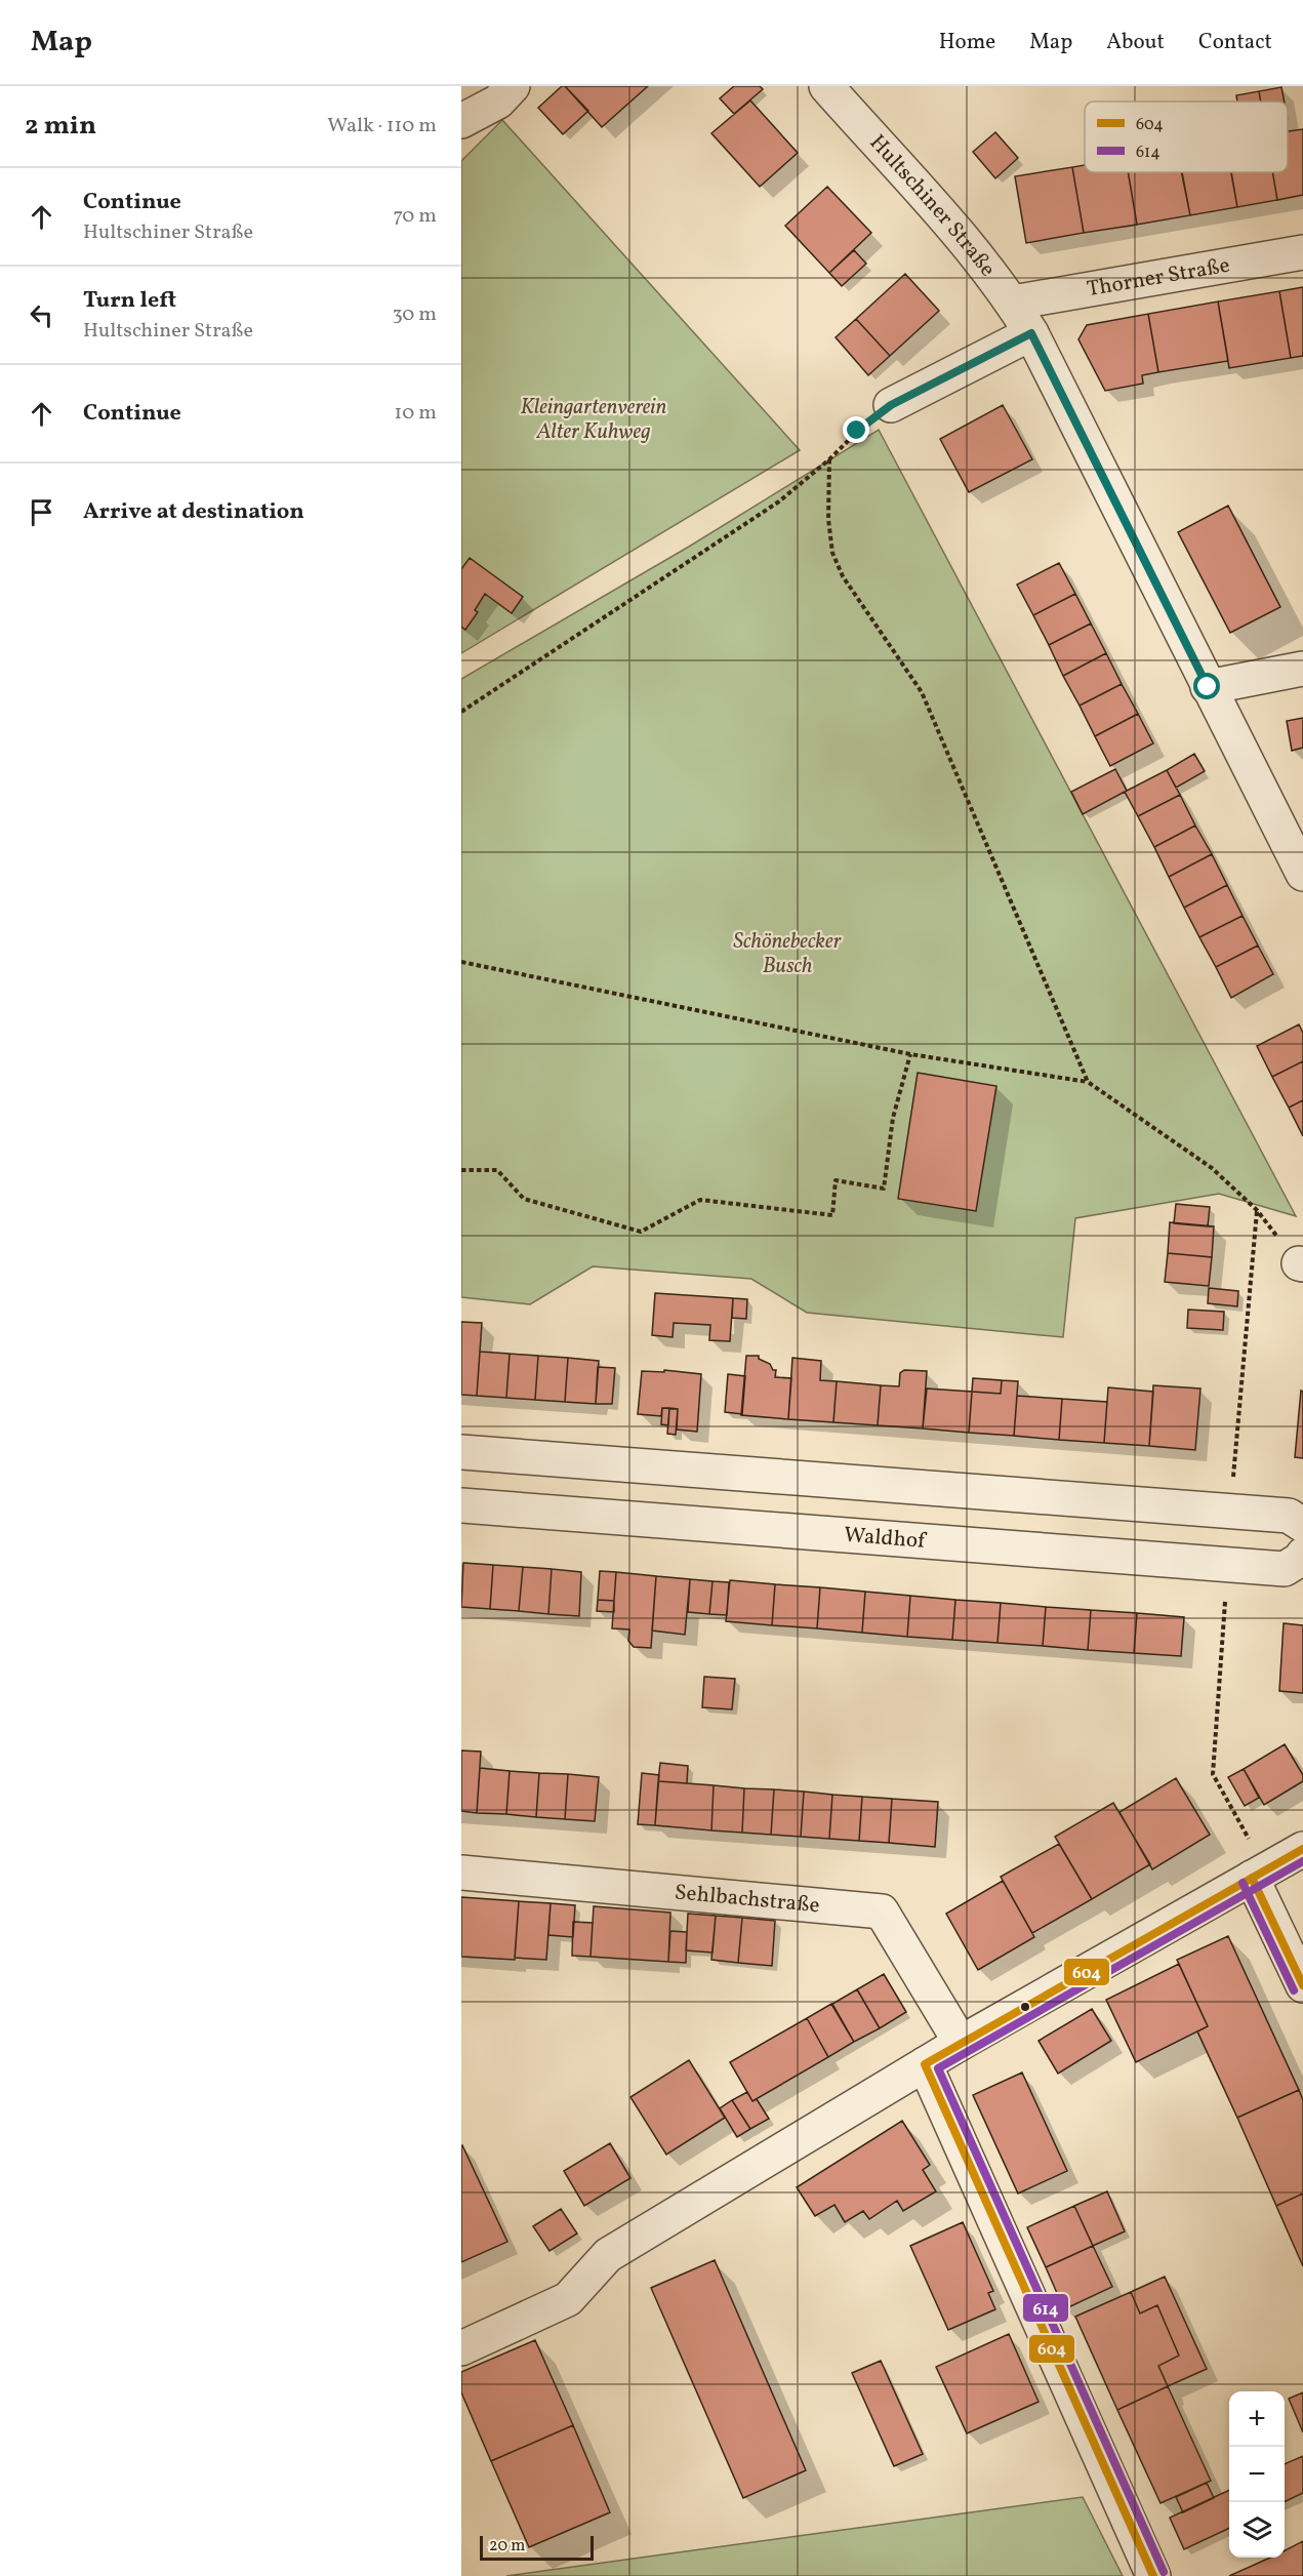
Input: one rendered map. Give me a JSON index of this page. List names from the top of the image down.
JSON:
{
  "streets": {
    "street": [
      "Hultschiner Straße",
      "Thorner Straße",
      "Waldhof",
      "Sehlbachstraße"
    ]
  },
  "crossings": [
    ["Hultschiner Straße", "Thorner Straße"]
  ],
  "parks": ["Kleingartenverein Alter Kuhweg", "Schönebecker Busch"],
  "lines": ["transit line 604", "transit line 614"],
  "legend": ["604", "614"],
  "scale_bar": "20 m",
  "page": {
    "header": "Map",
    "nav": [
      "Home",
      "Map",
      "About",
      "Contact"
    ],
    "heading": ["2 min", "Walk · 110 m"],
    "list": [
      ["Continue", "Hultschiner Straße", "70 m"],
      ["Turn left", "Hultschiner Straße", "30 m"],
      ["Continue", "10 m"],
      "Arrive at destination"
    ],
    "map_buttons": ["+", "−"],
    "scale": "20 m"
  }
}
